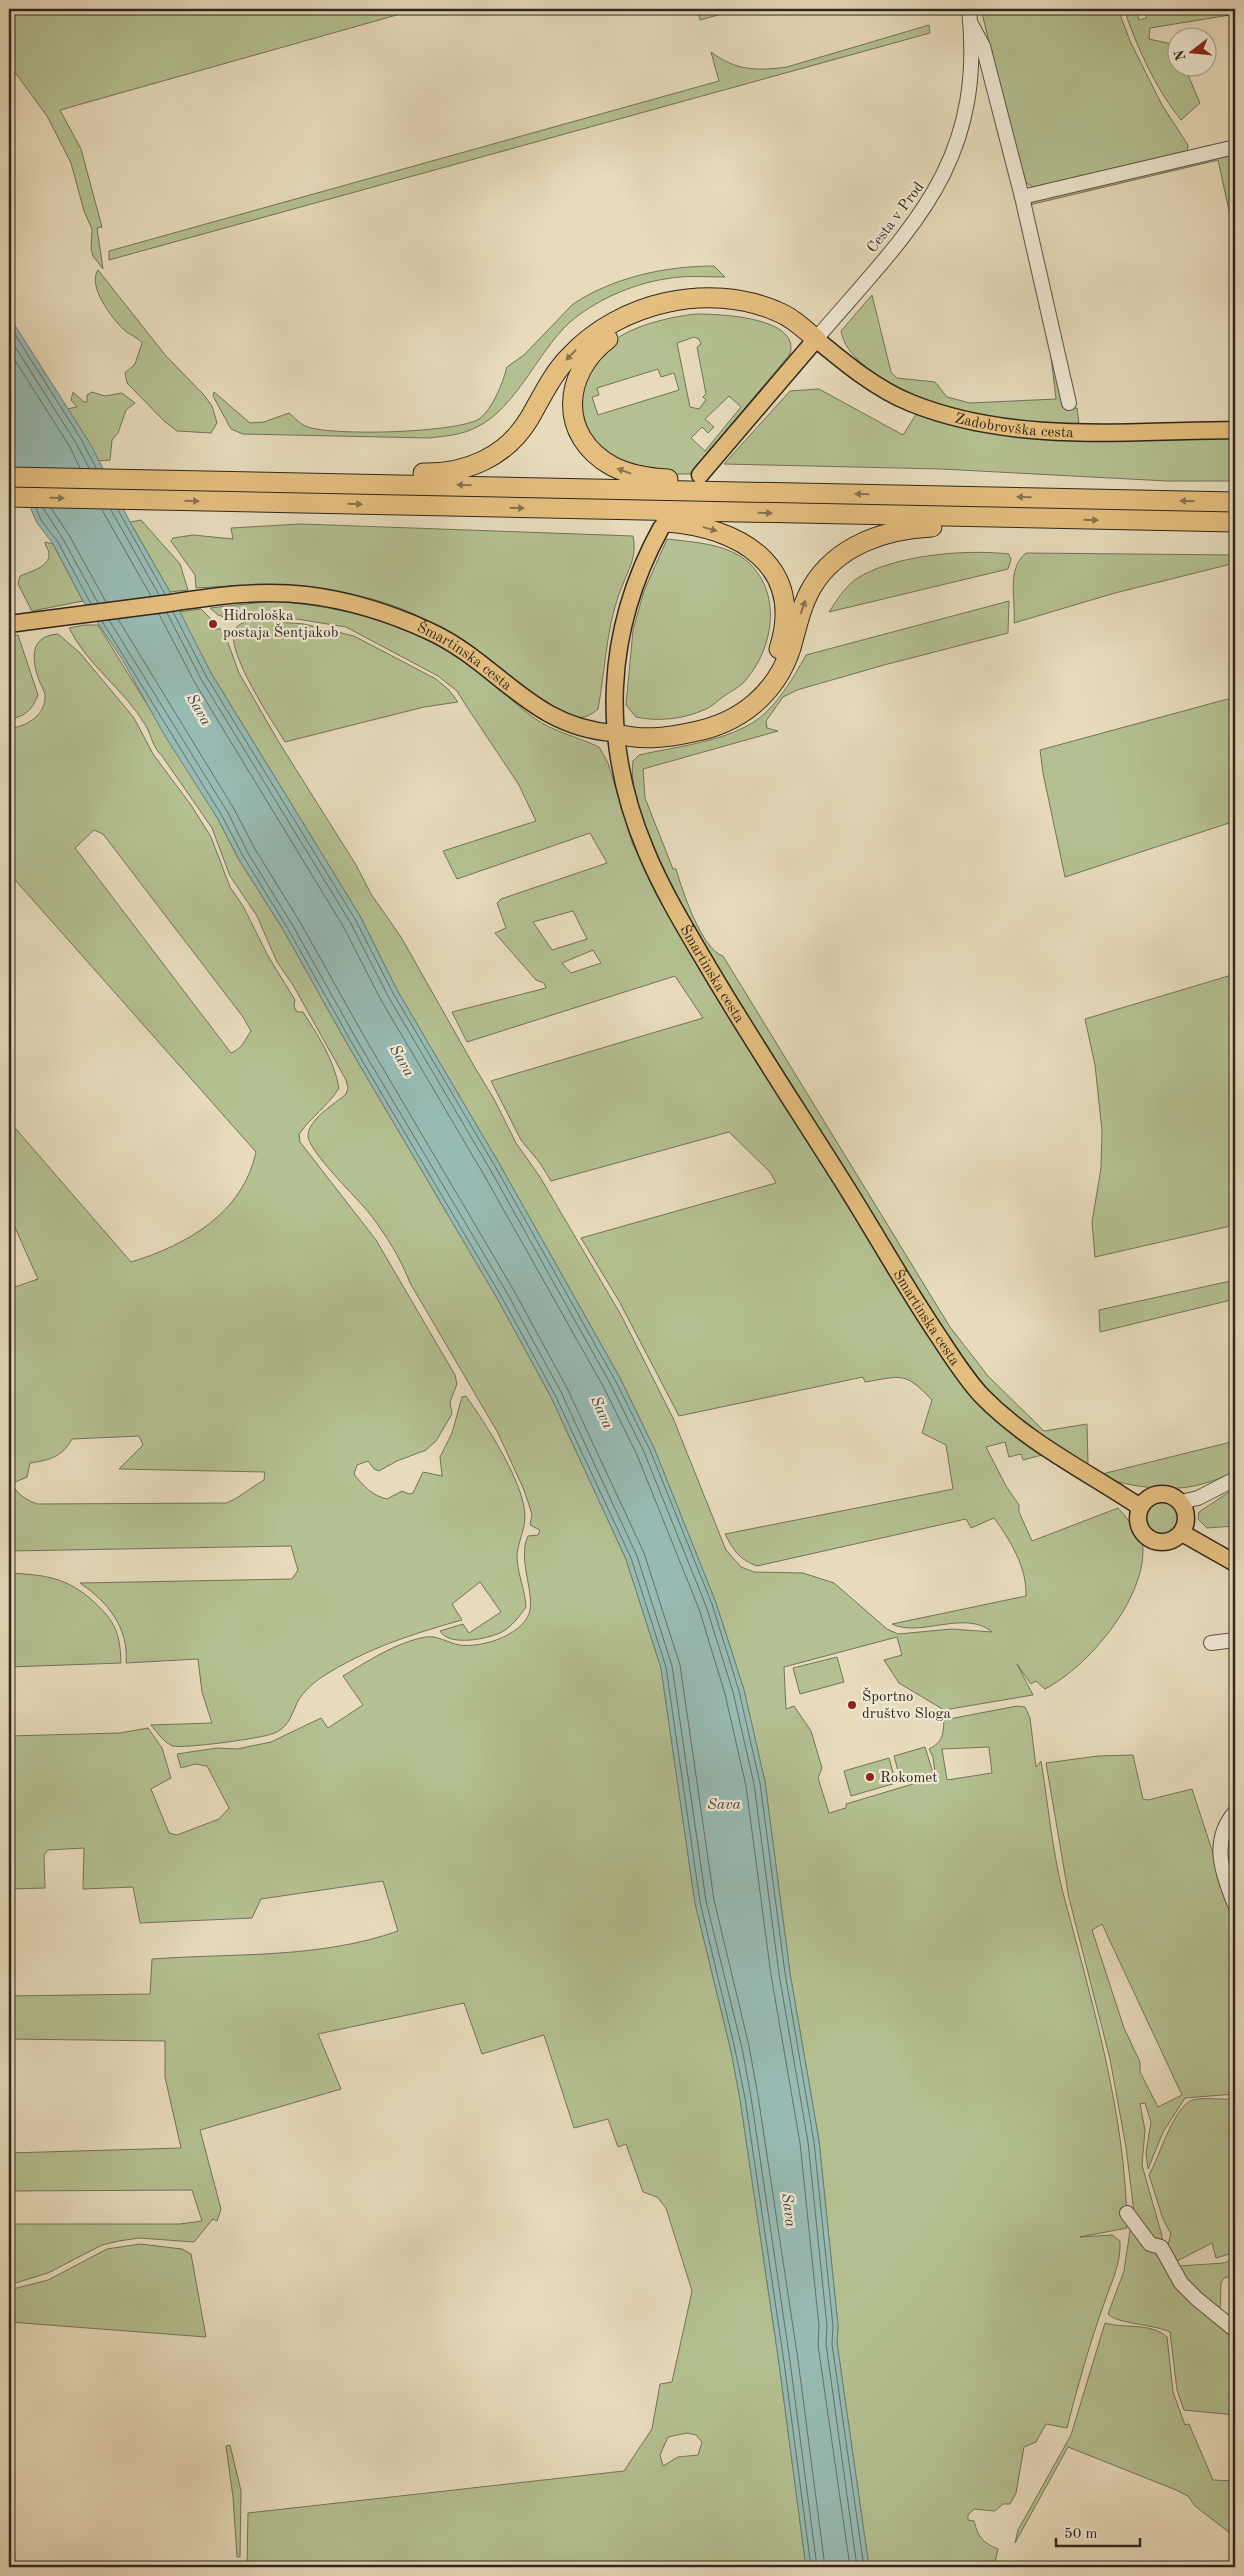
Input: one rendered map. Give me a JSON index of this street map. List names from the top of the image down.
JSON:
{
  "streets": {
    "main road": ["Zadobrovška cesta", "Šmartinska cesta"],
    "street": ["Cesta v Prod"]
  },
  "crossings": [
    ["Cesta v Prod", "Zadobrovška cesta"]
  ],
  "water": ["Sava"],
  "places": ["Hidrološka postaja Šentjakob", "Športno društvo Sloga", "Rokomet"],
  "scale_bar": "50 m",
  "north": "left"
}
